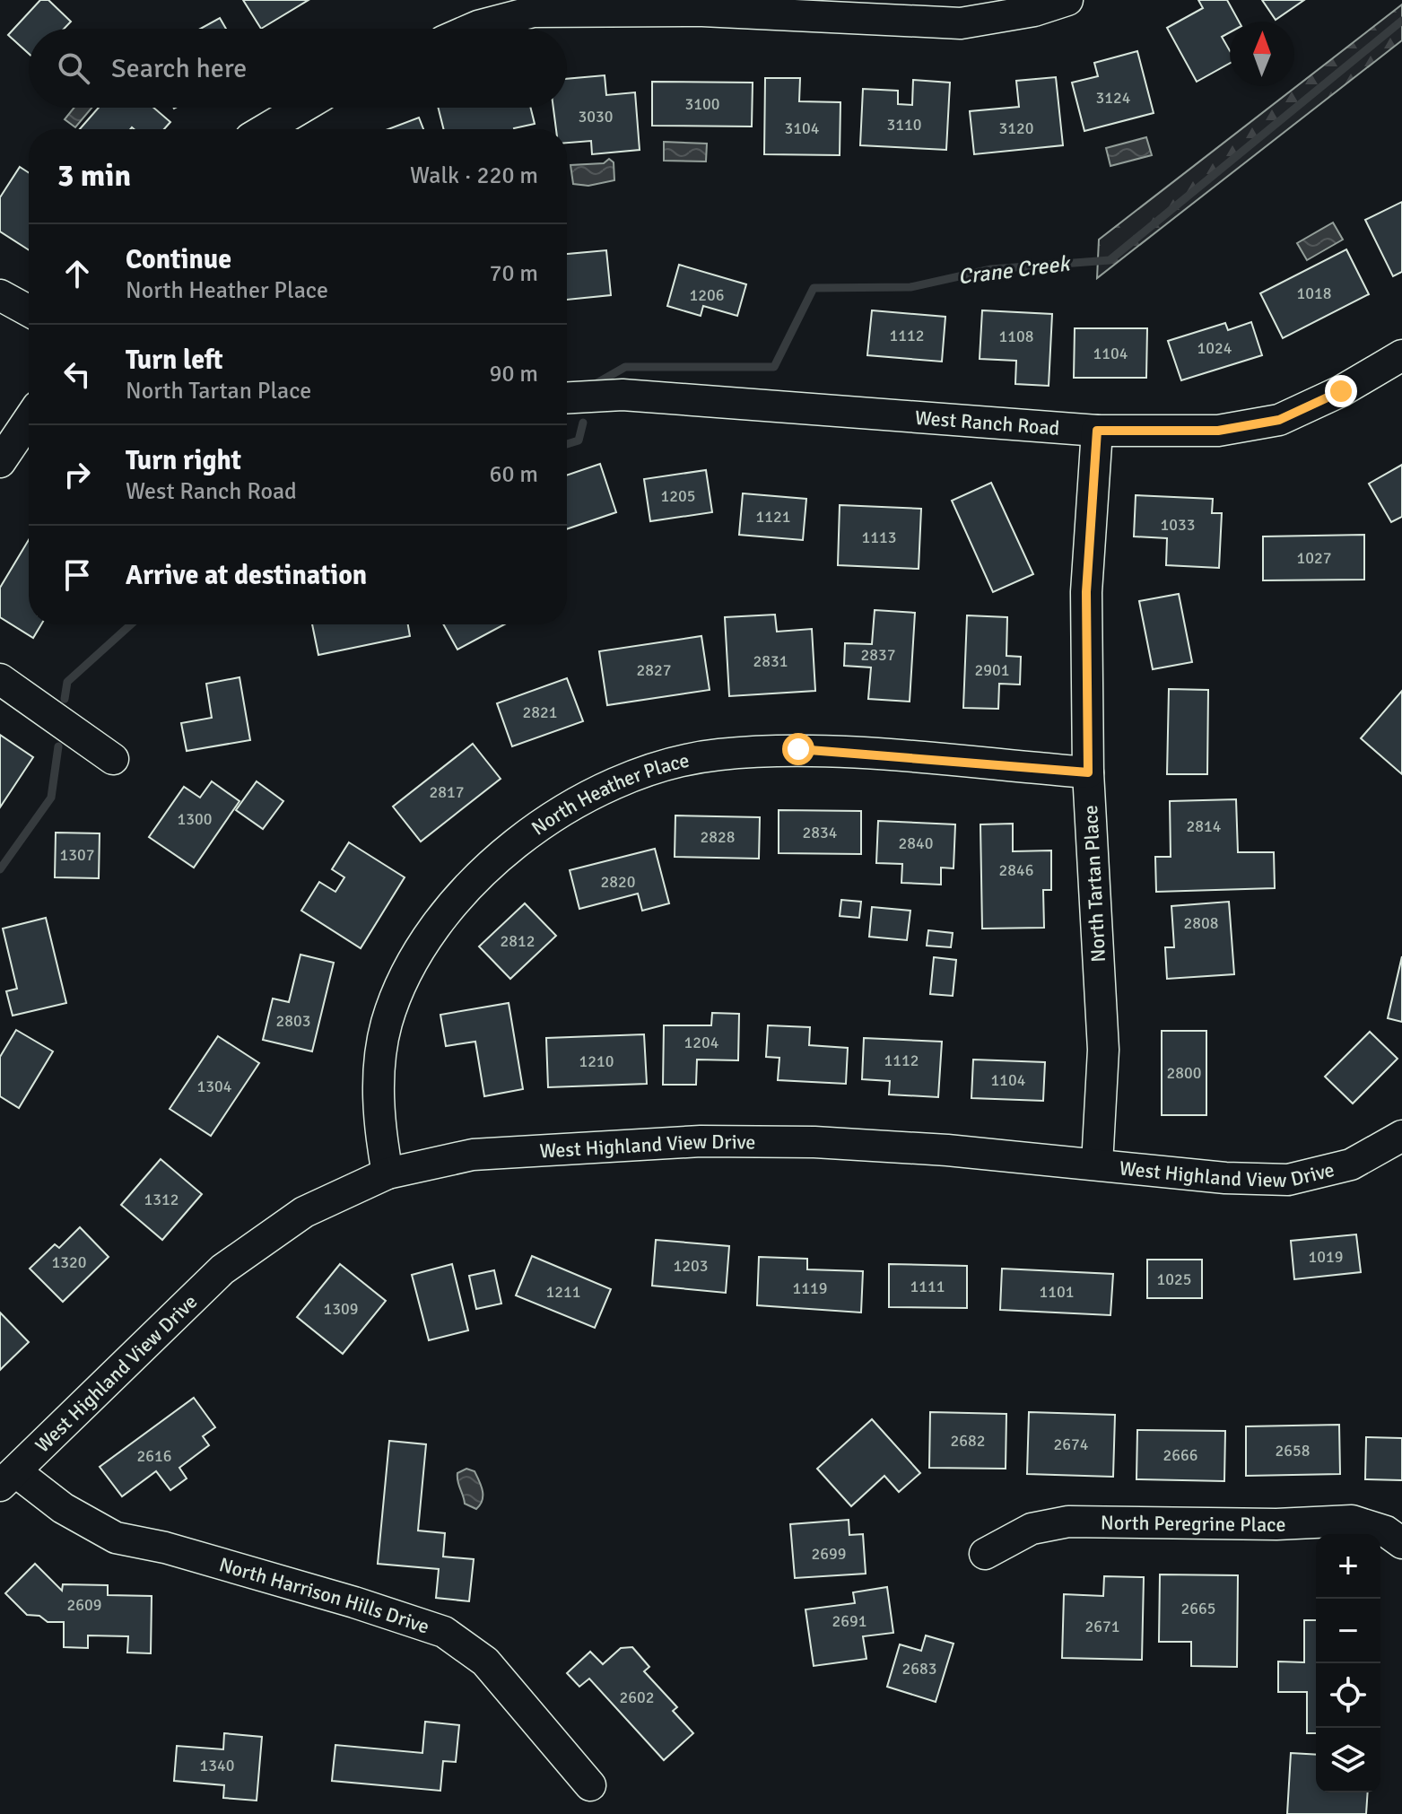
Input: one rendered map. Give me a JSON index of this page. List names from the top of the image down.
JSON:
{
  "streets": {
    "street": [
      "West Ranch Road",
      "North Heather Place",
      "North Tartan Place",
      "West Highland View Drive",
      "North Peregrine Place",
      "North Harrison Hills Drive"
    ]
  },
  "crossings": [
    ["West Ranch Road", "North Tartan Place"],
    ["North Heather Place", "North Tartan Place"],
    ["North Heather Place", "West Highland View Drive"],
    ["North Tartan Place", "West Highland View Drive"],
    ["West Highland View Drive", "North Harrison Hills Drive"]
  ],
  "water": ["Crane Creek"],
  "house_numbers": [
    "3124",
    "3100",
    "3030",
    "3110",
    "3104",
    "3120",
    "1018",
    "1206",
    "1112",
    "1108",
    "1024",
    "1104",
    "1205",
    "1121",
    "1033",
    "1113",
    "1027",
    "2837",
    "2831",
    "2827",
    "2901",
    "2821",
    "2817",
    "1300",
    "2814",
    "2834",
    "2828",
    "2840",
    "1307",
    "2846",
    "2820",
    "2808",
    "2812",
    "2803",
    "1204",
    "1112",
    "1210",
    "2800",
    "1104",
    "1304",
    "1312",
    "1019",
    "1320",
    "1203",
    "1025",
    "1111",
    "1119",
    "1211",
    "1101",
    "1309",
    "2682",
    "2674",
    "2658",
    "2666",
    "2616",
    "2699",
    "2609",
    "2665",
    "2691",
    "2671",
    "2683",
    "2602",
    "1340"
  ],
  "north": "top",
  "page": {
    "search": "Search here",
    "heading": ["3 min", "Walk · 220 m"],
    "list": [
      ["Continue", "North Heather Place", "70 m"],
      ["Turn left", "North Tartan Place", "90 m"],
      ["Turn right", "West Ranch Road", "60 m"],
      "Arrive at destination"
    ],
    "map_buttons": ["+", "−"]
  }
}
